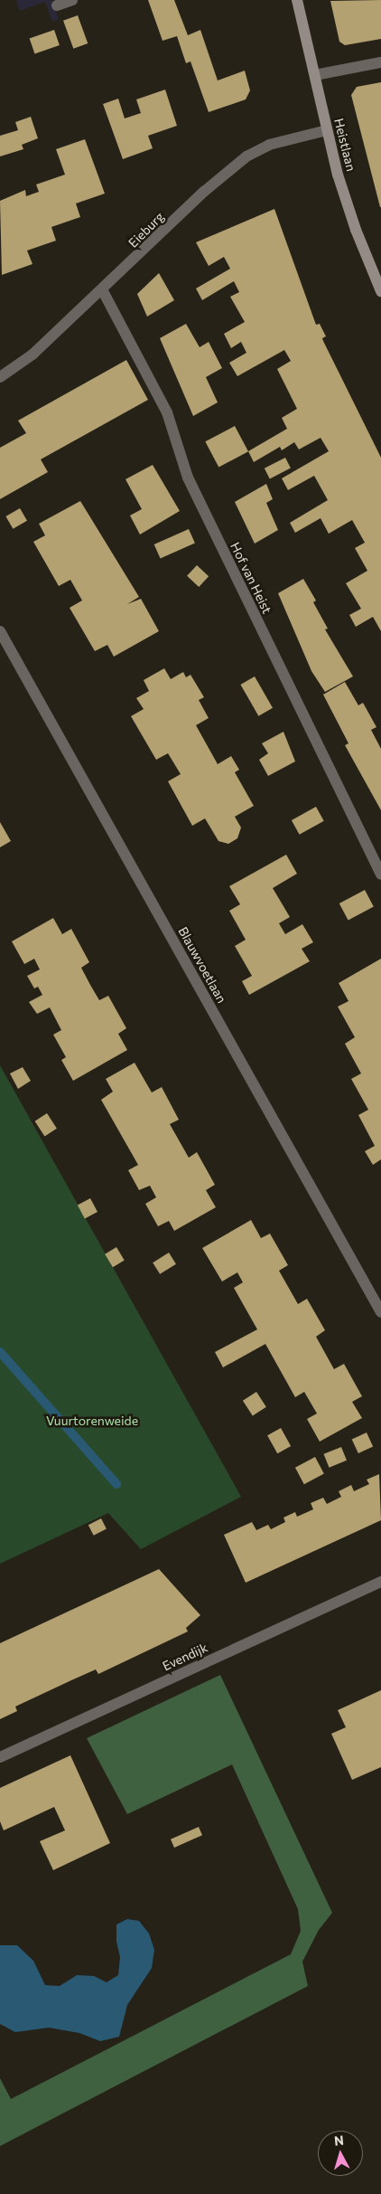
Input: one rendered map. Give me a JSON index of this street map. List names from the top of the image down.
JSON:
{
  "streets": {
    "main road": ["Heistlaan"],
    "street": [
      "Eieburg",
      "Hof van Heist",
      "Blauwvoetlaan",
      "Evendijk"
    ]
  },
  "crossings": [
    ["Heistlaan", "Eieburg"],
    ["Eieburg", "Hof van Heist"]
  ],
  "parks": ["Vuurtorenweide"],
  "north": "top"
}
